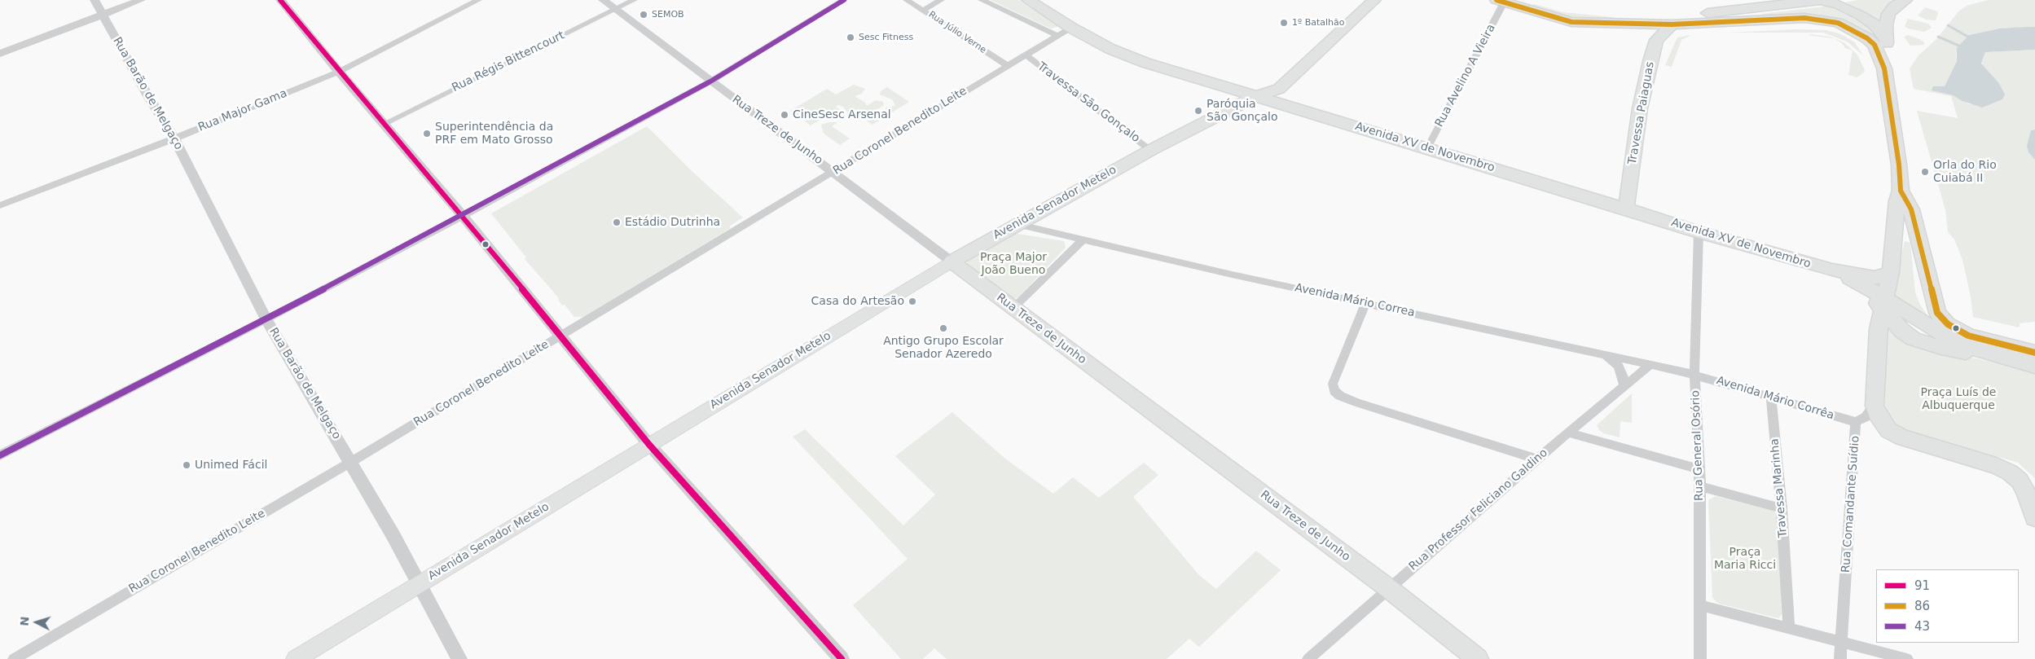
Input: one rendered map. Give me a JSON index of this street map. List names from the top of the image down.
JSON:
{
  "streets": {
    "main road": [
      "Travessa Paiaguas",
      "Rua Treze de Junho",
      "Avenida XV de Novembro",
      "Avenida Senador Metelo"
    ],
    "street": [
      "Rua Júlio Verne",
      "Rua Régis Bittencourt",
      "Rua Avelino A Vieira",
      "Rua Barão de Melgaço",
      "Travessa São Gonçalo",
      "Rua Major Gama",
      "Rua Coronel Benedito Leite",
      "Avenida Mário Correa",
      "Avenida Mário Corrêa",
      "Rua General Osório",
      "Travessa Marinha",
      "Rua Comandante Suídio",
      "Rua Professor Feliciano Galdino"
    ]
  },
  "crossings": [
    ["Rua Júlio Verne", "Rua Coronel Benedito Leite"],
    ["Rua Régis Bittencourt", "Rua Treze de Junho"],
    ["Rua Avelino A Vieira", "Avenida XV de Novembro"],
    ["Rua Barão de Melgaço", "Rua Major Gama"],
    ["Rua Barão de Melgaço", "Rua Coronel Benedito Leite"],
    ["Rua Barão de Melgaço", "Avenida Senador Metelo"],
    ["Travessa São Gonçalo", "Rua Coronel Benedito Leite"],
    ["Travessa São Gonçalo", "Avenida Senador Metelo"],
    ["Travessa Paiaguas", "Avenida XV de Novembro"],
    ["Rua Treze de Junho", "Rua Coronel Benedito Leite"],
    ["Rua Treze de Junho", "Avenida Senador Metelo"],
    ["Rua Treze de Junho", "Rua Professor Feliciano Galdino"],
    ["Rua Coronel Benedito Leite", "Avenida XV de Novembro"],
    ["Avenida XV de Novembro", "Avenida Senador Metelo"],
    ["Avenida XV de Novembro", "Rua General Osório"],
    ["Avenida Senador Metelo", "Avenida Mário Correa"],
    ["Avenida Mário Correa", "Avenida Mário Corrêa"],
    ["Avenida Mário Correa", "Rua General Osório"],
    ["Avenida Mário Correa", "Rua Professor Feliciano Galdino"],
    ["Avenida Mário Corrêa", "Rua General Osório"],
    ["Avenida Mário Corrêa", "Travessa Marinha"],
    ["Avenida Mário Corrêa", "Rua Comandante Suídio"]
  ],
  "parks": ["Praça Major João Bueno", "Praça Luís de Albuquerque", "Praça Maria Ricci"],
  "places": [
    "SEMOB",
    "1º Batalhão",
    "Sesc Fitness",
    "Paróquia São Gonçalo",
    "CineSesc Arsenal",
    "Superintendência da PRF em Mato Grosso",
    "Orla do Rio Cuiabá II",
    "Estádio Dutrinha",
    "Casa do Artesão",
    "Antigo Grupo Escolar Senador Azeredo",
    "Unimed Fácil"
  ],
  "lines": ["transit line 91", "transit line 86", "transit line 43"],
  "legend": ["91", "86", "43"],
  "north": "left"
}
